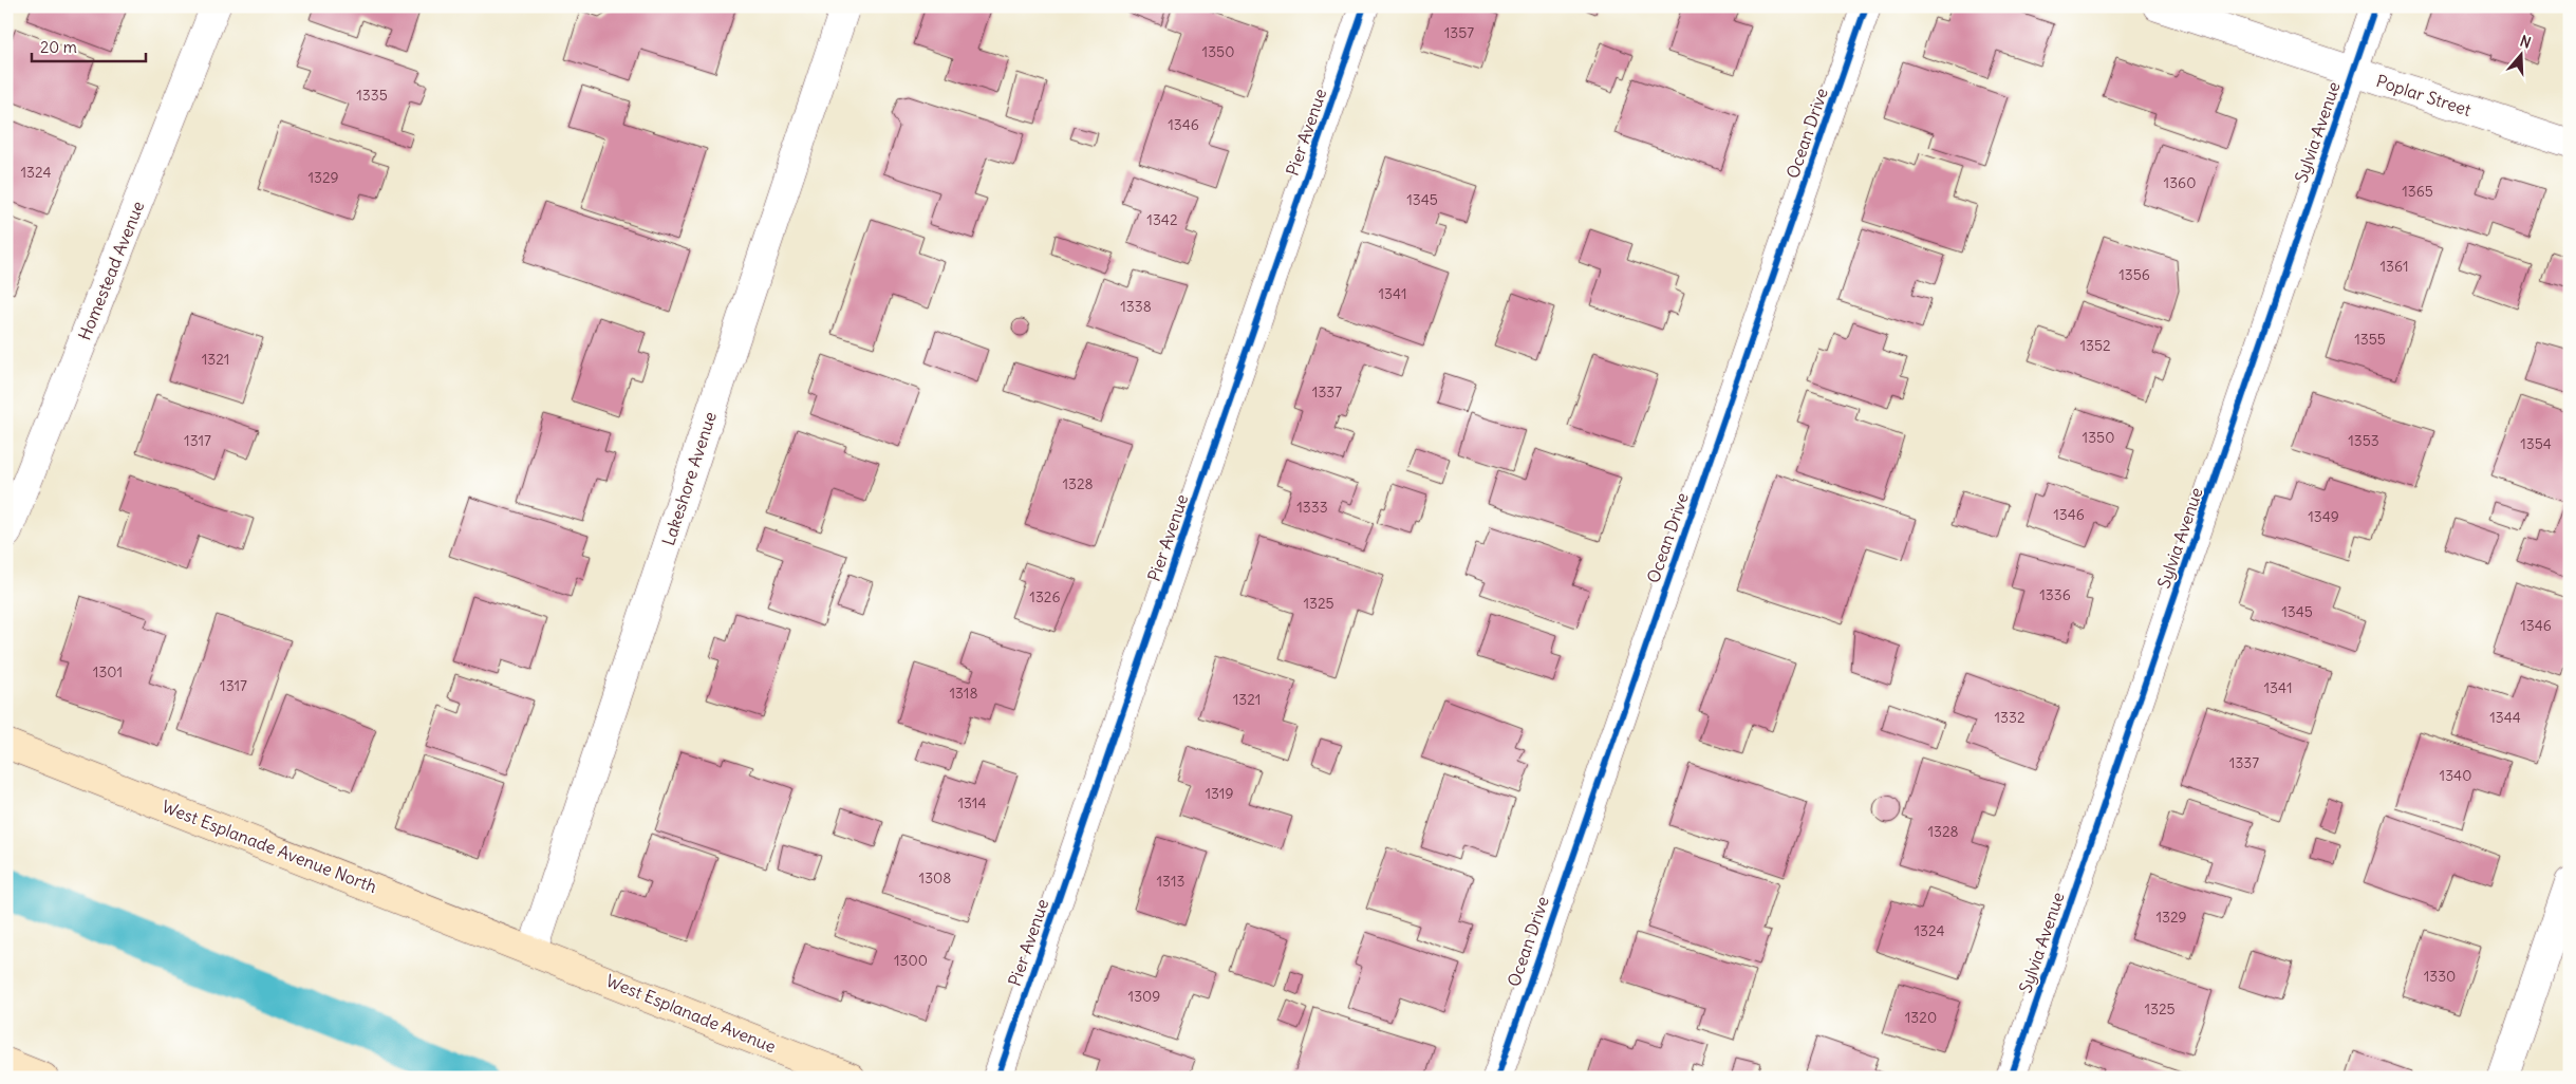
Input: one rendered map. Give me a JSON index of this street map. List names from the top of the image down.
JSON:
{
  "streets": {
    "main road": ["West Esplanade Avenue North", "West Esplanade Avenue"],
    "street": [
      "Poplar Street",
      "Pier Avenue",
      "Sylvia Avenue",
      "Ocean Drive",
      "Homestead Avenue",
      "Lakeshore Avenue"
    ]
  },
  "crossings": [
    ["Poplar Street", "Sylvia Avenue"],
    ["Lakeshore Avenue", "West Esplanade Avenue North"],
    ["Lakeshore Avenue", "West Esplanade Avenue"],
    ["West Esplanade Avenue North", "West Esplanade Avenue"]
  ],
  "house_numbers": [
    "1357",
    "1350",
    "1335",
    "1346",
    "1324",
    "1329",
    "1360",
    "1365",
    "1345",
    "1342",
    "1361",
    "1356",
    "1341",
    "1338",
    "1355",
    "1352",
    "1321",
    "1337",
    "1350",
    "1317",
    "1353",
    "1354",
    "1328",
    "1333",
    "1346",
    "1349",
    "1336",
    "1326",
    "1325",
    "1345",
    "1346",
    "1301",
    "1317",
    "1341",
    "1318",
    "1321",
    "1332",
    "1344",
    "1337",
    "1340",
    "1319",
    "1314",
    "1328",
    "1308",
    "1313",
    "1329",
    "1324",
    "1300",
    "1330",
    "1309",
    "1325",
    "1320"
  ],
  "scale_bar": "20 m",
  "north": "top"
}
